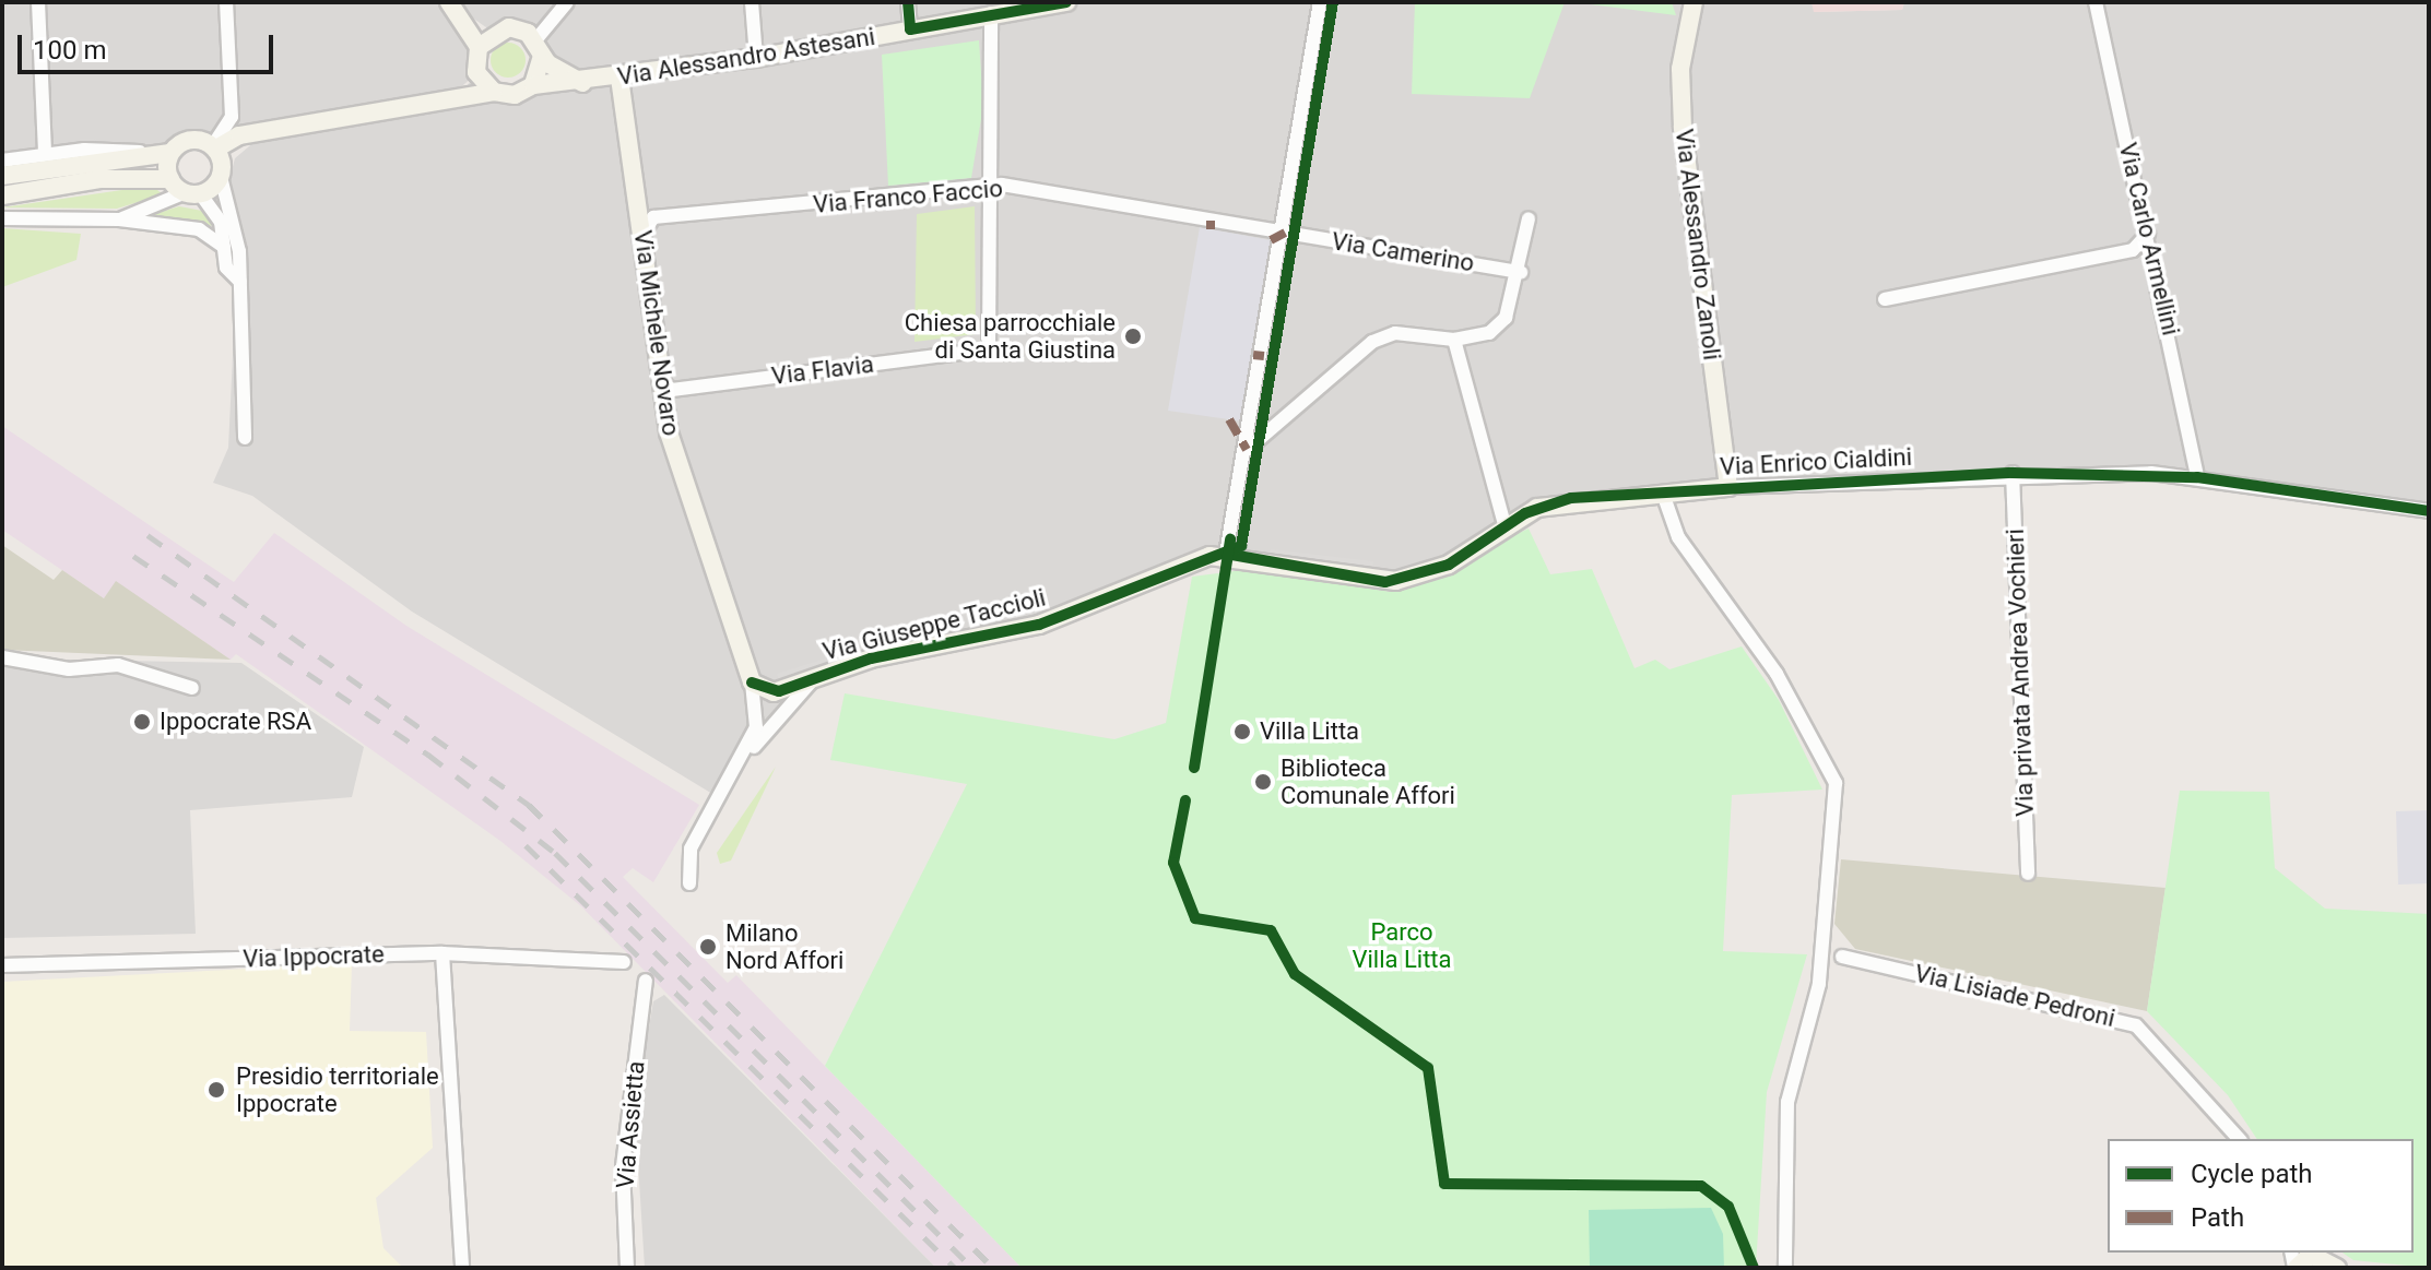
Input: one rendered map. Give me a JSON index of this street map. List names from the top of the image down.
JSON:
{
  "streets": {
    "street": [
      "Via Alessandro Astesani",
      "Via Franco Faccio",
      "Via Carlo Armellini",
      "Via Alessandro Zanoli",
      "Via Camerino",
      "Via Michele Novaro",
      "Via Flavia",
      "Via Enrico Cialdini",
      "Via Giuseppe Taccioli",
      "Via privata Andrea Vochieri",
      "Via Ippocrate",
      "Via Lisiade Pedroni",
      "Via Assietta"
    ]
  },
  "crossings": [
    ["Via Alessandro Astesani", "Via Michele Novaro"],
    ["Via Franco Faccio", "Via Camerino"],
    ["Via Franco Faccio", "Via Michele Novaro"],
    ["Via Franco Faccio", "Via Flavia"],
    ["Via Carlo Armellini", "Via Enrico Cialdini"],
    ["Via Alessandro Zanoli", "Via Enrico Cialdini"],
    ["Via Michele Novaro", "Via Flavia"],
    ["Via Michele Novaro", "Via Giuseppe Taccioli"],
    ["Via Enrico Cialdini", "Via Giuseppe Taccioli"],
    ["Via Enrico Cialdini", "Via privata Andrea Vochieri"]
  ],
  "parks": ["Parco Villa Litta"],
  "places": [
    "Chiesa parrocchiale di Santa Giustina",
    "Ippocrate RSA",
    "Villa Litta",
    "Biblioteca Comunale Affori",
    "Milano Nord Affori",
    "Presidio territoriale Ippocrate"
  ],
  "legend": ["Cycle path", "Path"],
  "scale_bar": "100 m"
}
